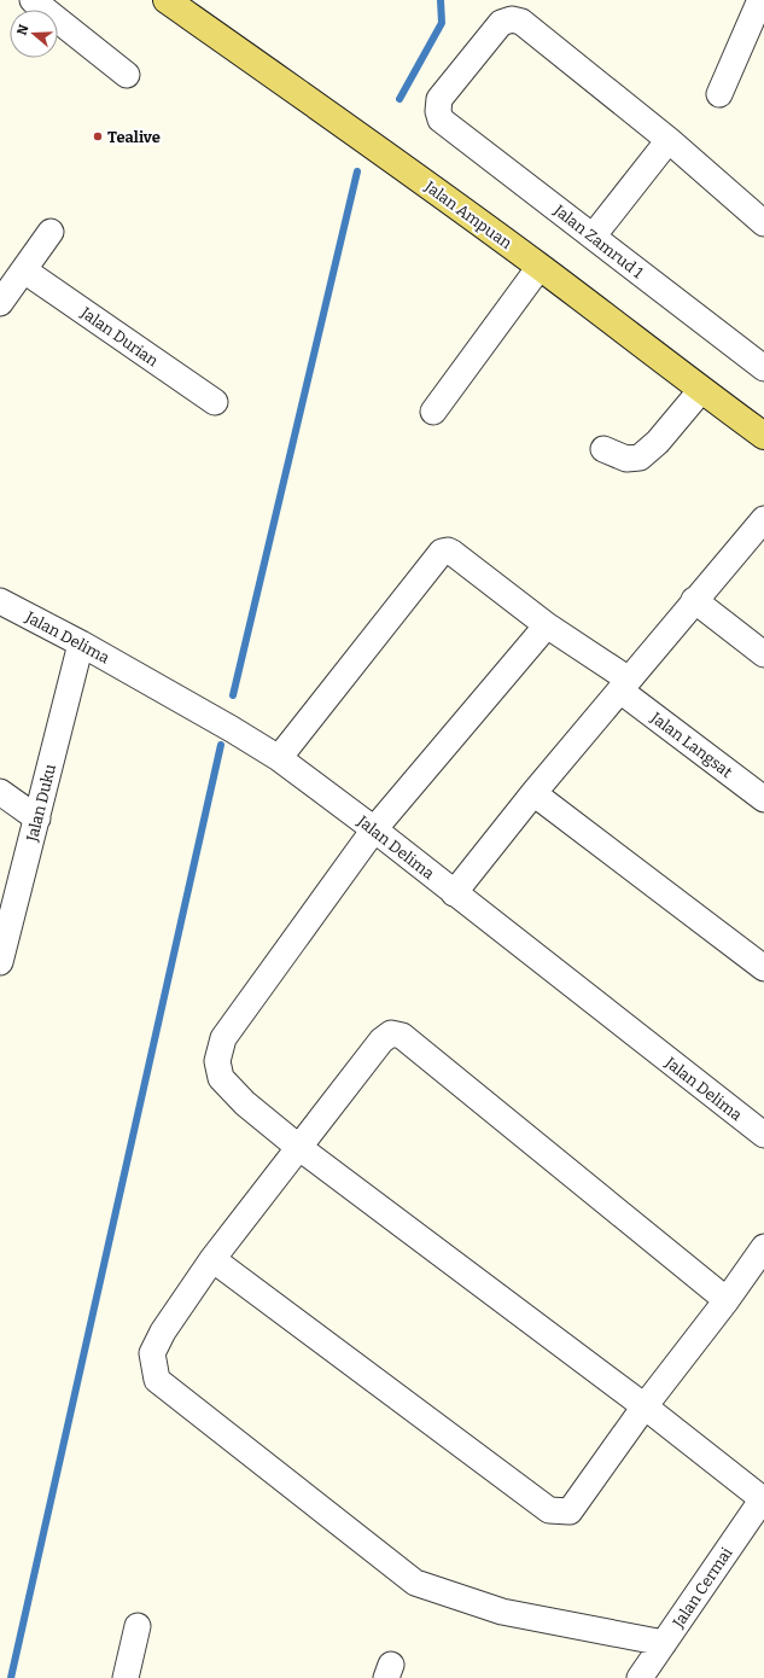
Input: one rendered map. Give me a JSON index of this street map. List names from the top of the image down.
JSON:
{
  "streets": {
    "main road": ["Jalan Ampuan"],
    "street": [
      "Jalan Zamrud 1",
      "Jalan Durian",
      "Jalan Delima",
      "Jalan Langsat",
      "Jalan Duku",
      "Jalan Cermai"
    ]
  },
  "crossings": [
    ["Jalan Delima", "Jalan Langsat"],
    ["Jalan Delima", "Jalan Duku"]
  ],
  "places": ["Tealive"],
  "north": "left"
}
